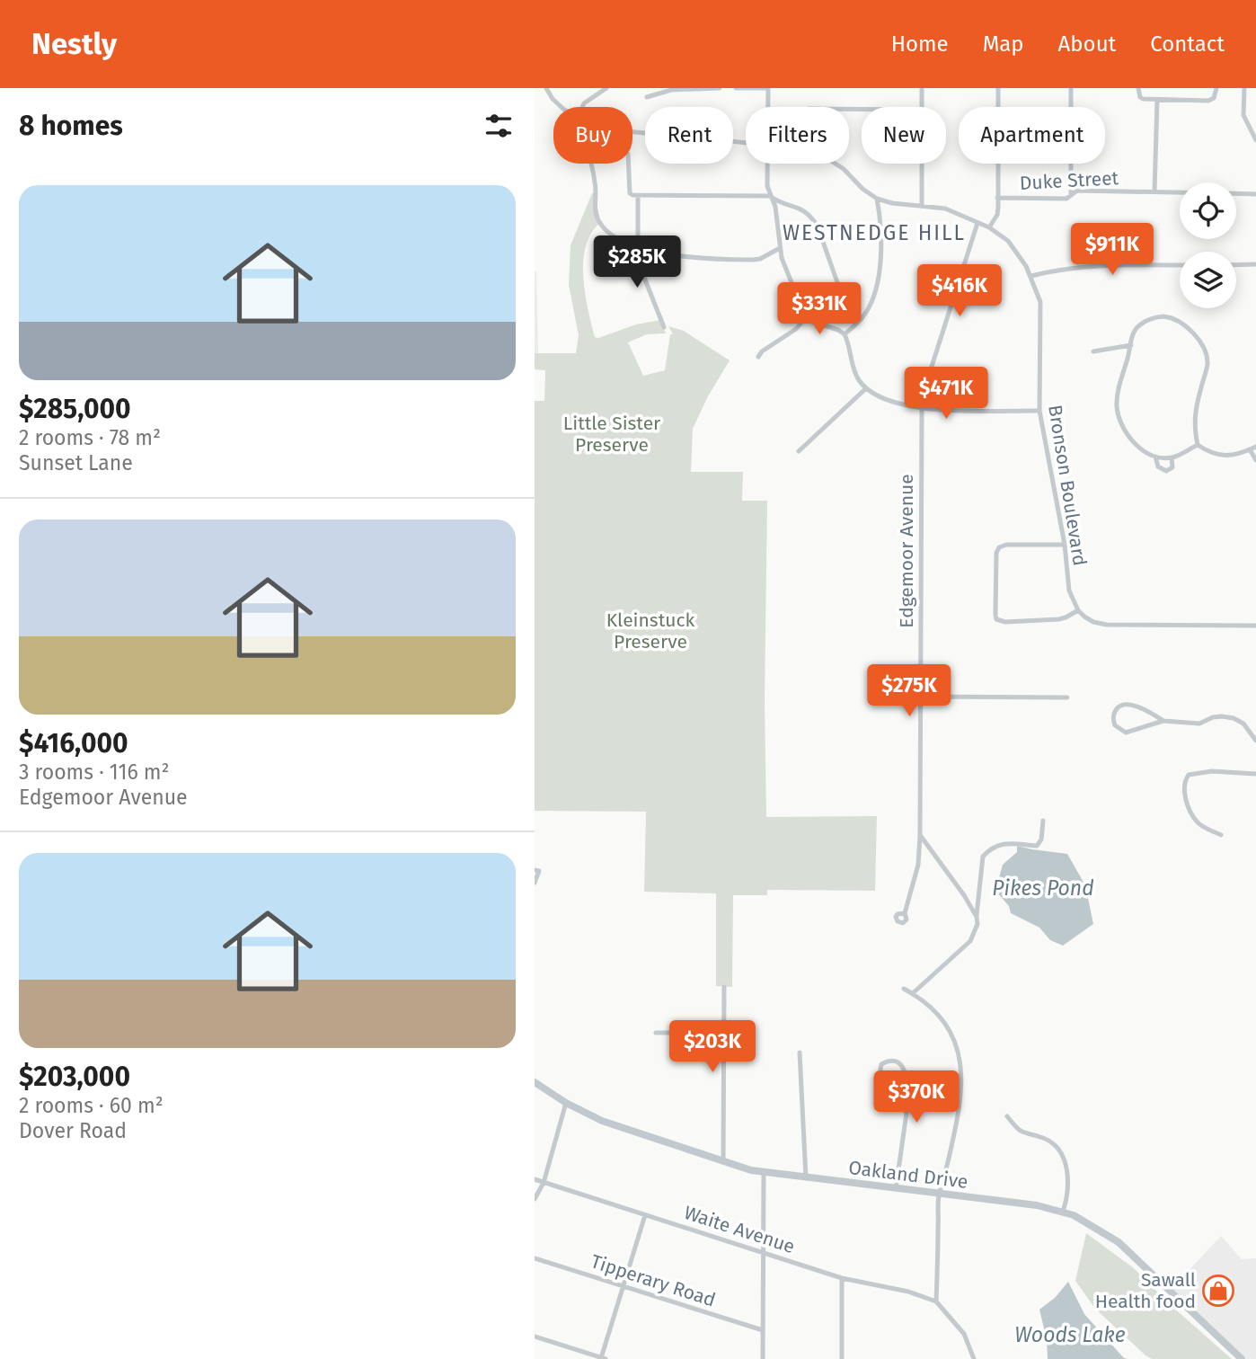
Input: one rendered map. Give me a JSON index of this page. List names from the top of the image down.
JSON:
{
  "streets": {
    "main road": ["Oakland Drive"],
    "street": [
      "Duke Street",
      "Bronson Boulevard",
      "Edgemoor Avenue",
      "Waite Avenue",
      "Tipperary Road"
    ]
  },
  "crossings": [
    ["Bronson Boulevard", "Edgemoor Avenue"]
  ],
  "districts": ["WESTNEDGE HILL"],
  "water": ["Pikes Pond", "Woods Lake"],
  "parks": ["Little Sister Preserve", "Kleinstuck Preserve"],
  "places": {
    "shop": ["Sawall Health food"]
  },
  "page": {
    "header": "Nestly",
    "nav": [
      "Home",
      "Map",
      "About",
      "Contact"
    ],
    "heading": "8 homes",
    "chip": [
      "Buy",
      "Rent",
      "Filters",
      "New",
      "Apartment"
    ],
    "list": [
      {
        "name": "$285,000",
        "note": "2 rooms · 78 m² · Sunset Lane"
      },
      {
        "name": "$416,000",
        "note": "3 rooms · 116 m² · Edgemoor Avenue"
      },
      {
        "name": "$203,000",
        "note": "2 rooms · 60 m² · Dover Road"
      }
    ],
    "price": [
      "$911K",
      "$285K",
      "$416K",
      "$331K",
      "$471K",
      "$275K",
      "$203K",
      "$370K"
    ]
  }
}
